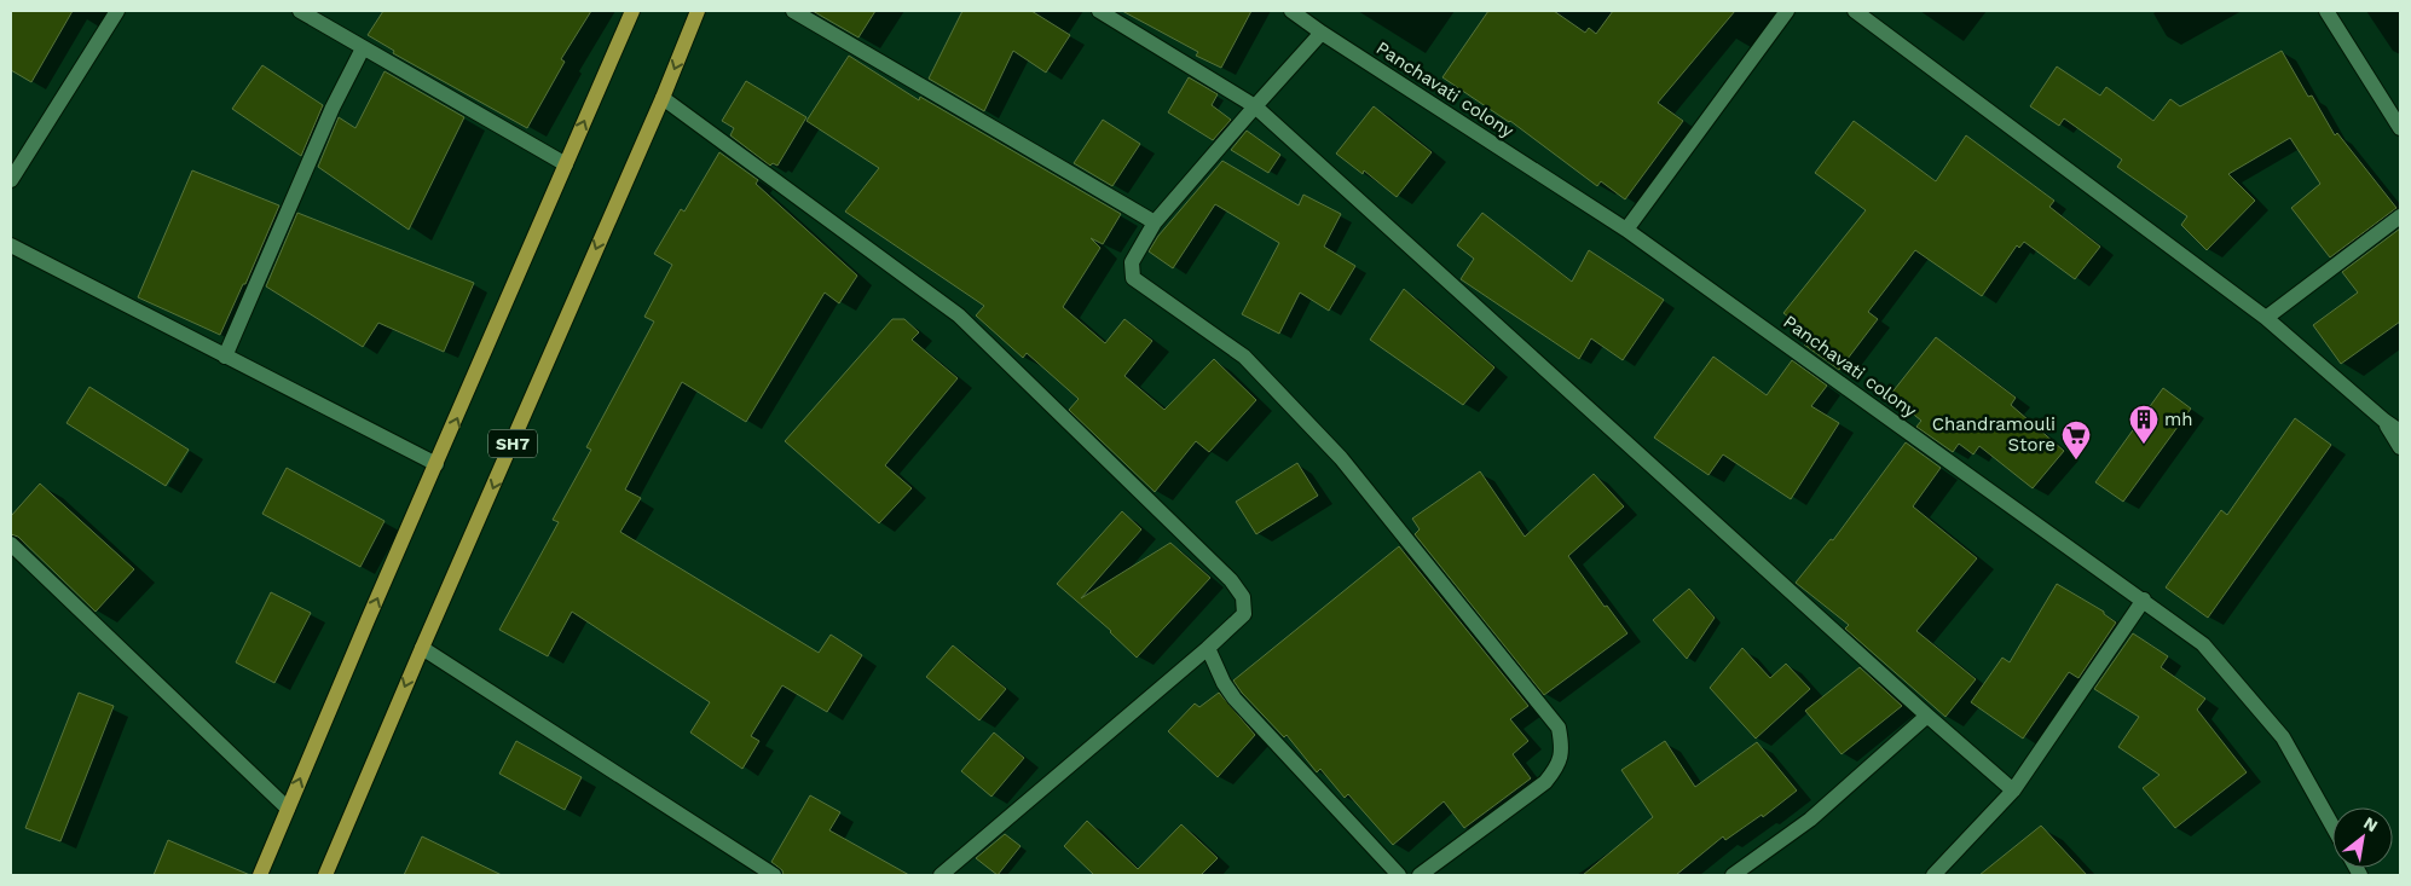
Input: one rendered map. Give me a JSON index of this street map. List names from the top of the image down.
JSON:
{
  "streets": {
    "main road": ["SH7"],
    "street": ["Panchavati colony"]
  },
  "places": {
    "building": ["mh"],
    "supermarket": ["Chandramouli Store"]
  },
  "north": "top right"
}
